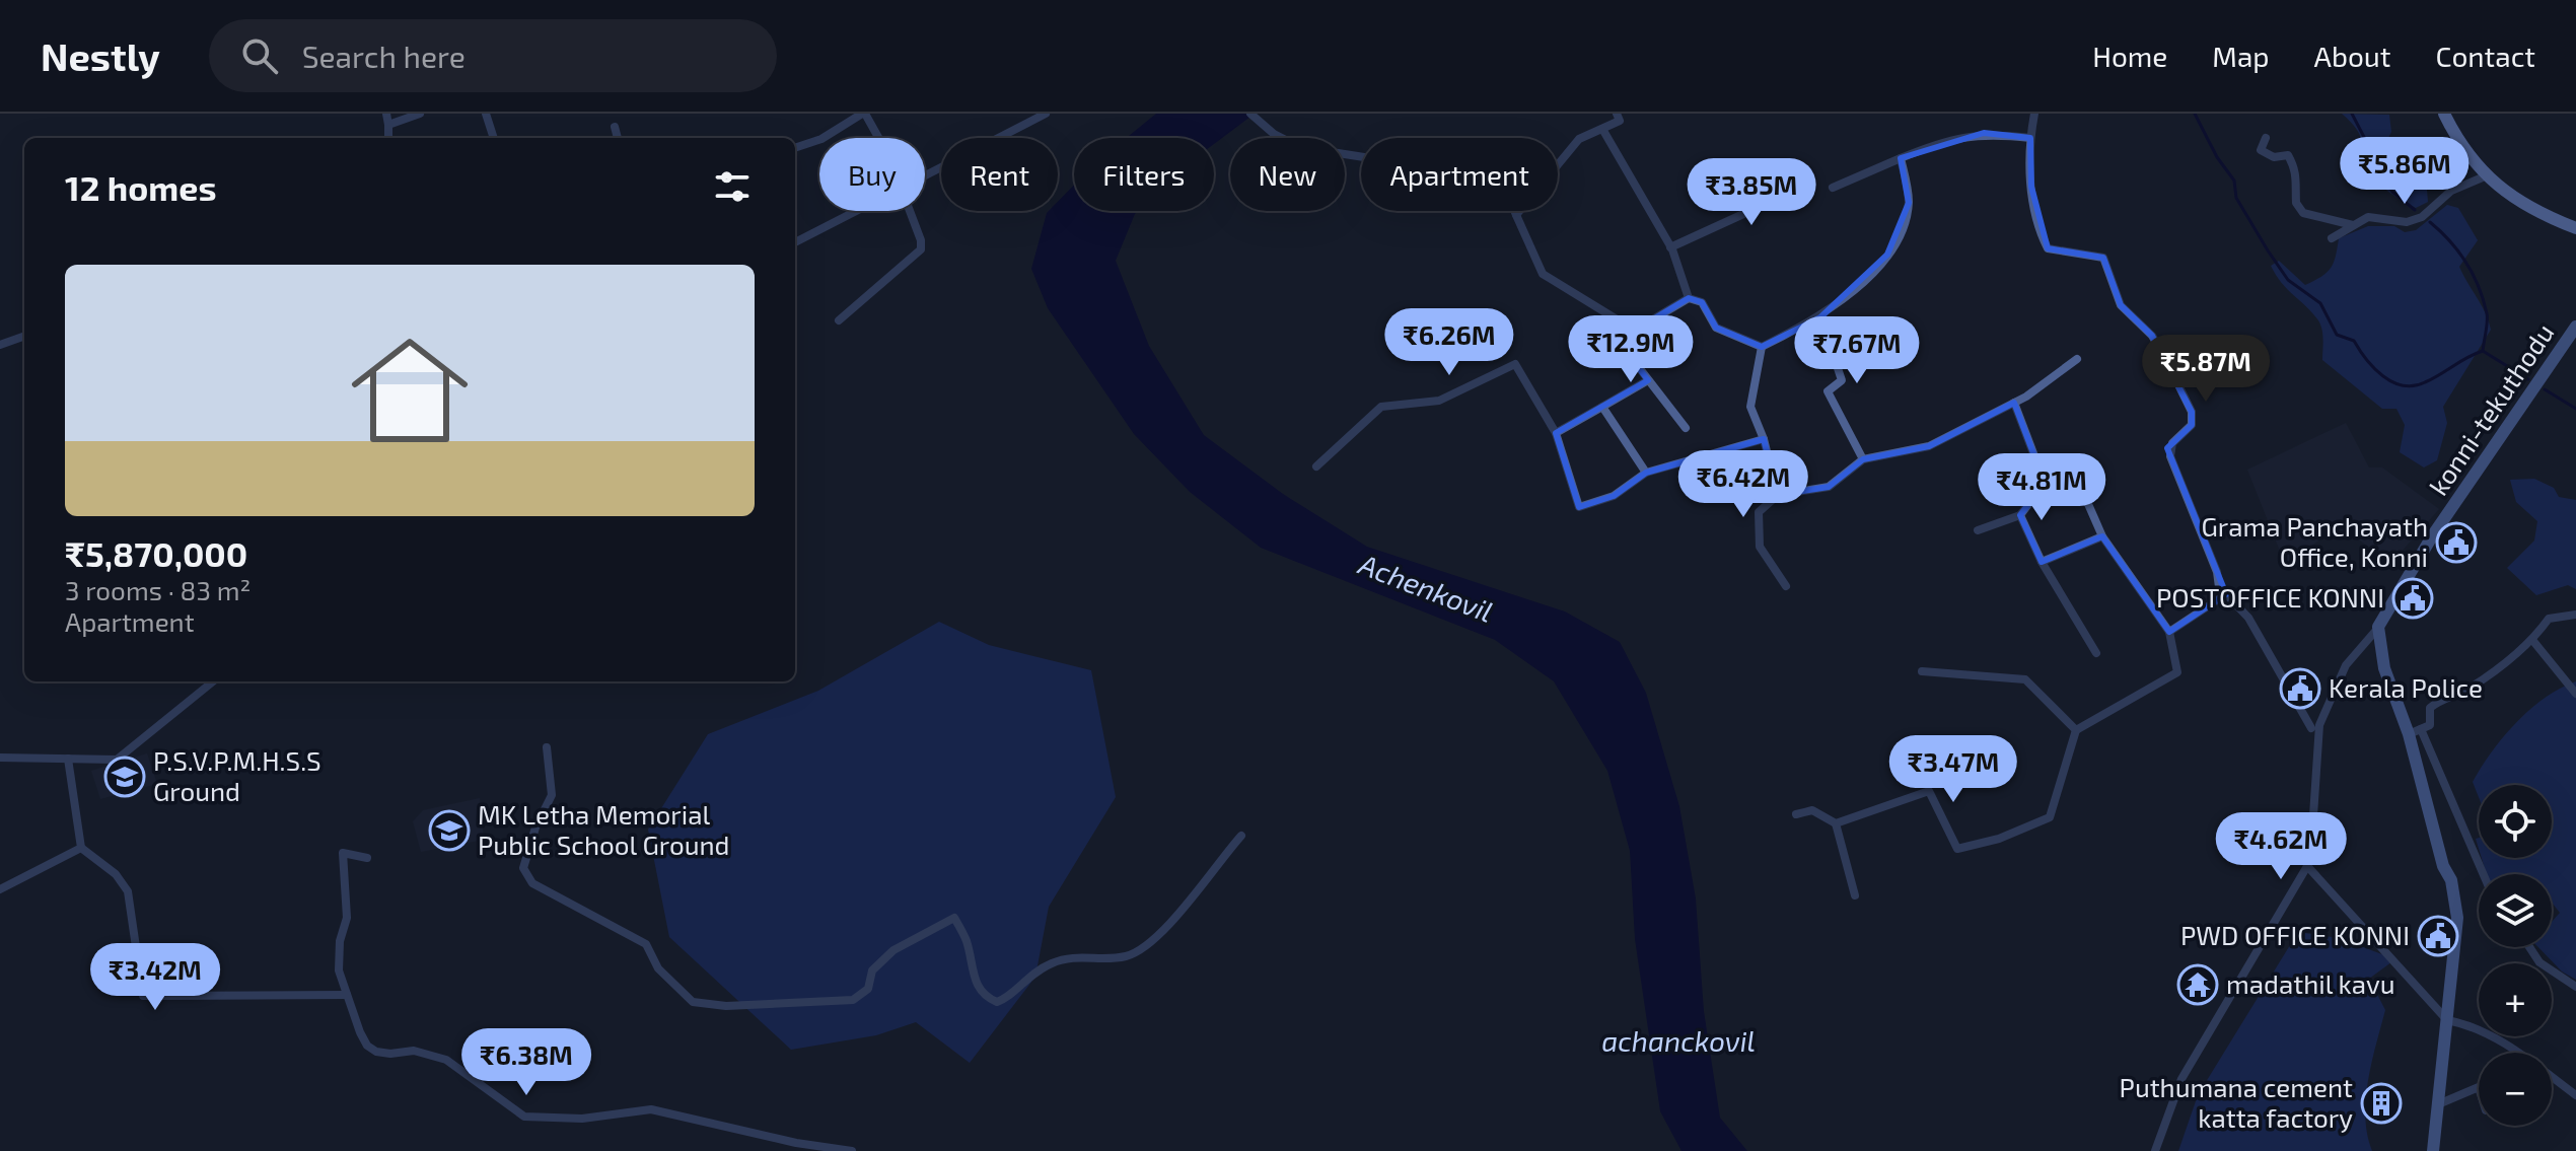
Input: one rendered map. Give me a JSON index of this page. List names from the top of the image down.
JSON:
{
  "streets": {
    "main road": ["konni-tekuthodu"]
  },
  "water": ["Achenkovil", "achanckovil"],
  "places": {
    "public building": [
      "Grama Panchayath Office, Konni",
      "POSTOFFICE KONNI",
      "Kerala Police",
      "PWD OFFICE KONNI"
    ],
    "school or university": ["P.S.V.P.M.H.S.S Ground", "MK Letha Memorial Public School Ground"],
    "temple": ["madathil kavu"],
    "building": ["Puthumana cement katta factory"]
  },
  "page": {
    "header": "Nestly",
    "search": "Search here",
    "nav": [
      "Home",
      "Map",
      "About",
      "Contact"
    ],
    "price": [
      "₹5.86M",
      "₹3.85M",
      "₹6.26M",
      "₹12.9M",
      "₹7.67M",
      "₹5.87M",
      "₹6.42M",
      "₹4.81M",
      "₹3.47M",
      "₹4.62M",
      "₹3.42M",
      "₹6.38M"
    ],
    "chip": [
      "Buy",
      "Rent",
      "Filters",
      "New",
      "Apartment"
    ],
    "heading": "12 homes",
    "list": [
      {
        "name": "₹5,870,000",
        "note": "3 rooms · 83 m² · Apartment"
      }
    ],
    "map_buttons": ["+", "−"]
  }
}
